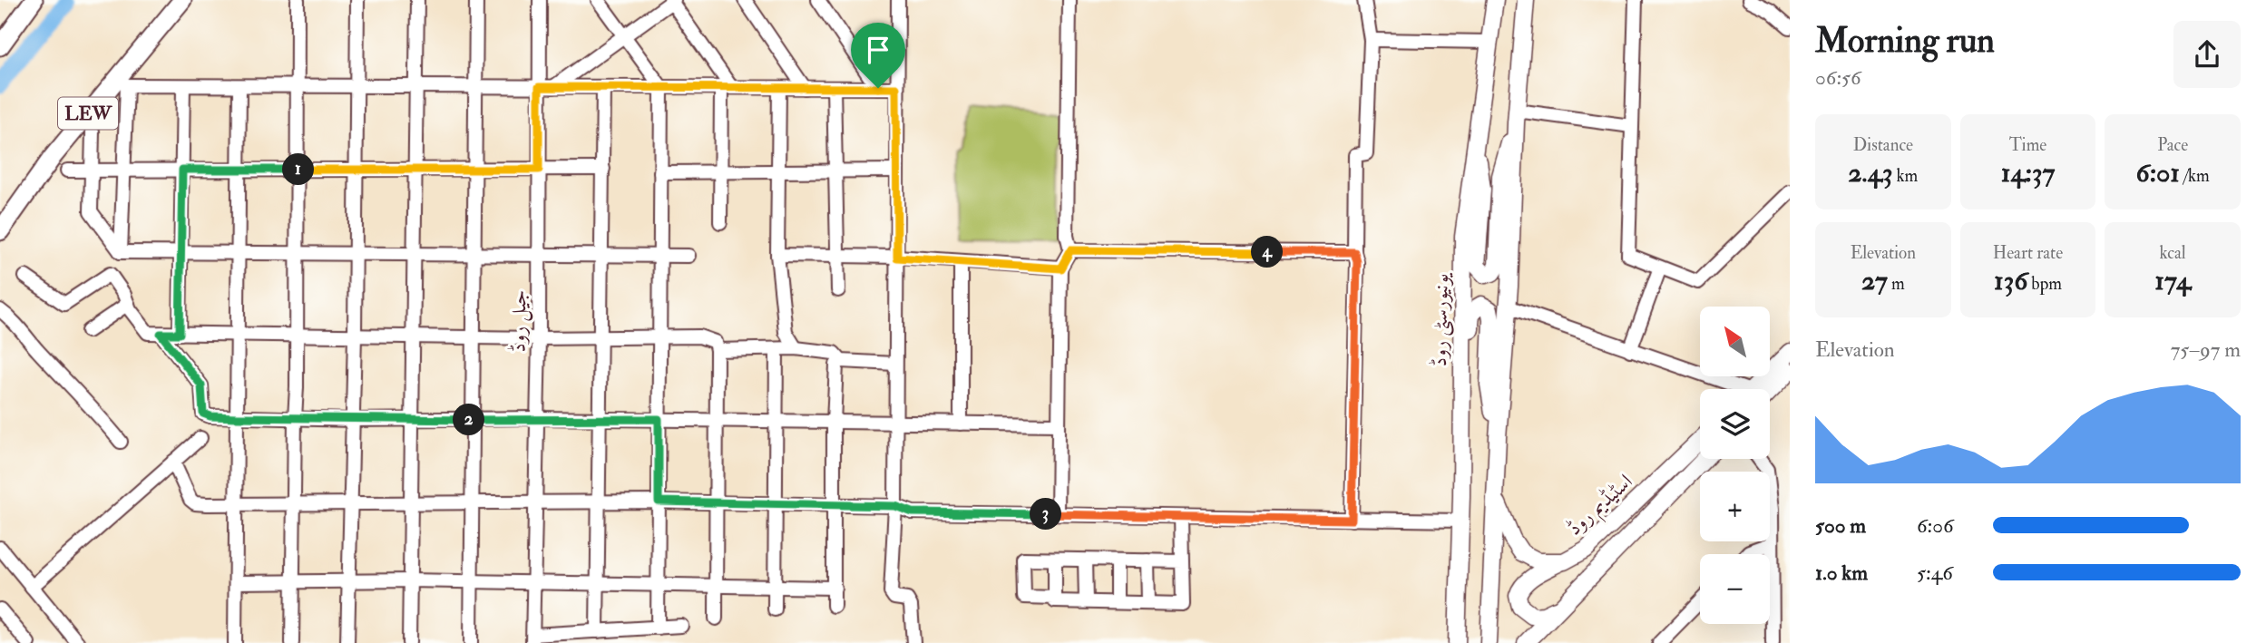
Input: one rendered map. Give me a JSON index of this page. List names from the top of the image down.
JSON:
{
  "streets": {
    "highway": ["LEW"],
    "main road": ["یونیورسٹی روڈ", "اسٹیڈیم روڈ"],
    "street": ["جیل روڈ"]
  },
  "north": "top left",
  "page": {
    "heading": ["Morning run", "06:56"],
    "stats": [
      ["Distance", "2.43 km"],
      ["Time", "14:37"],
      ["Pace", "6:01 /km"],
      ["Elevation", "27 m"],
      ["Heart rate", "136 bpm"],
      ["kcal", "174"]
    ],
    "pins": [
      "1",
      "4",
      "2",
      "3"
    ],
    "map_buttons": ["+", "−"],
    "chart": ["Elevation", "75–97 m"],
    "list": [
      {
        "name": "500 m",
        "note": "6:06"
      },
      {
        "name": "1.0 km",
        "note": "5:46"
      }
    ]
  }
}
